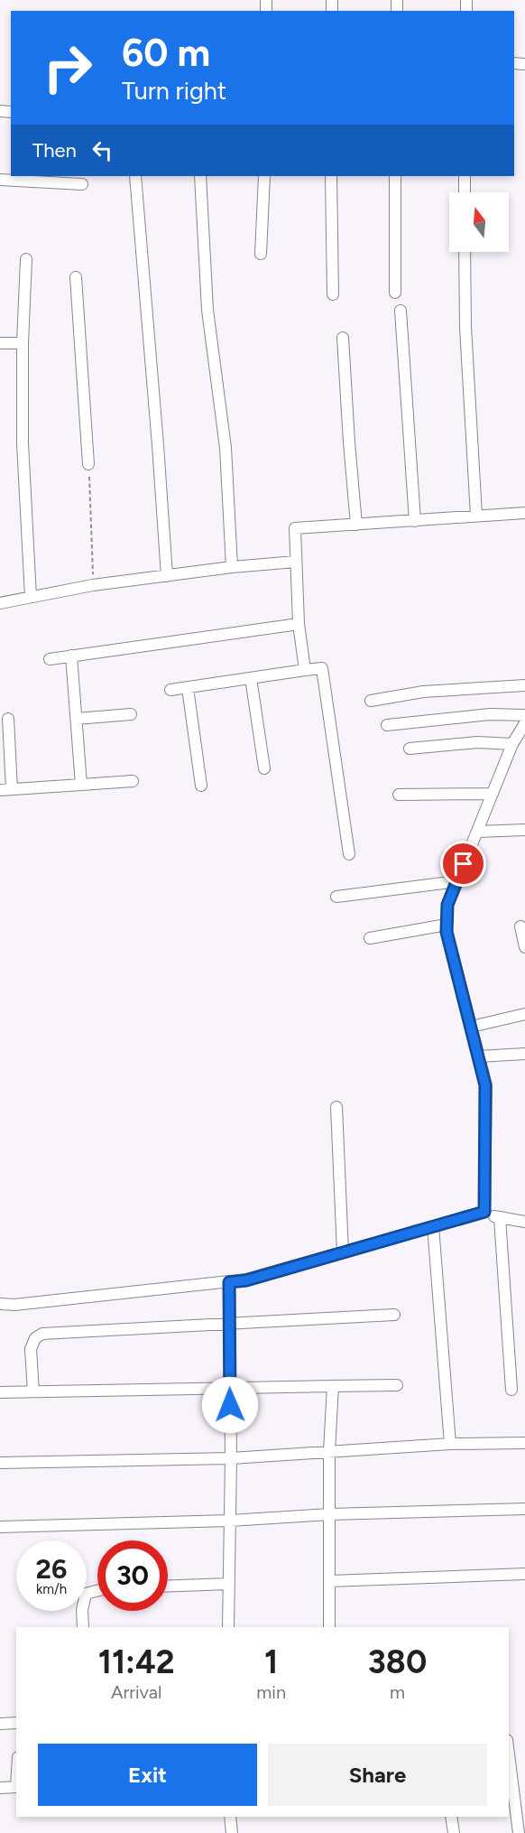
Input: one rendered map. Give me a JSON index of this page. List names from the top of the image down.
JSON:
{
  "north": "top",
  "page": {
    "turn": ["60 m", "Turn right"],
    "then": "Then",
    "speed": "26 km/h",
    "limit": "30",
    "eta": [
      "11:42",
      "Arrival",
      "1",
      "min",
      "380",
      "m"
    ],
    "buttons": ["Exit", "Share"]
  }
}
